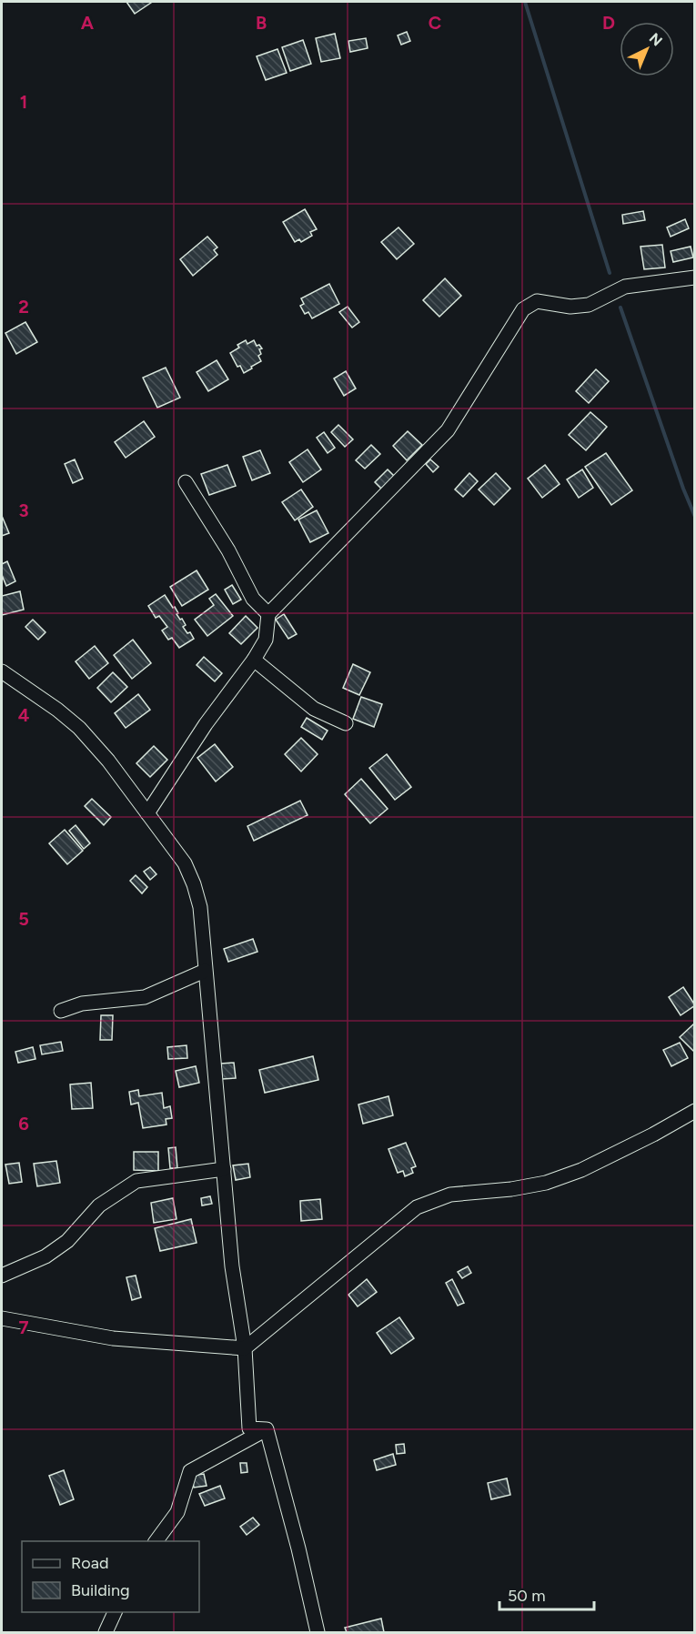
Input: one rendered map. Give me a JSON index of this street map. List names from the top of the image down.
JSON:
{
  "legend": ["Road", "Building"],
  "scale_bar": "50 m",
  "north": "top right",
  "grid": {
    "columns": [
      "A",
      "B",
      "C",
      "D"
    ],
    "rows": [
      "1",
      "2",
      "3",
      "4",
      "5",
      "6",
      "7"
    ]
  }
}
